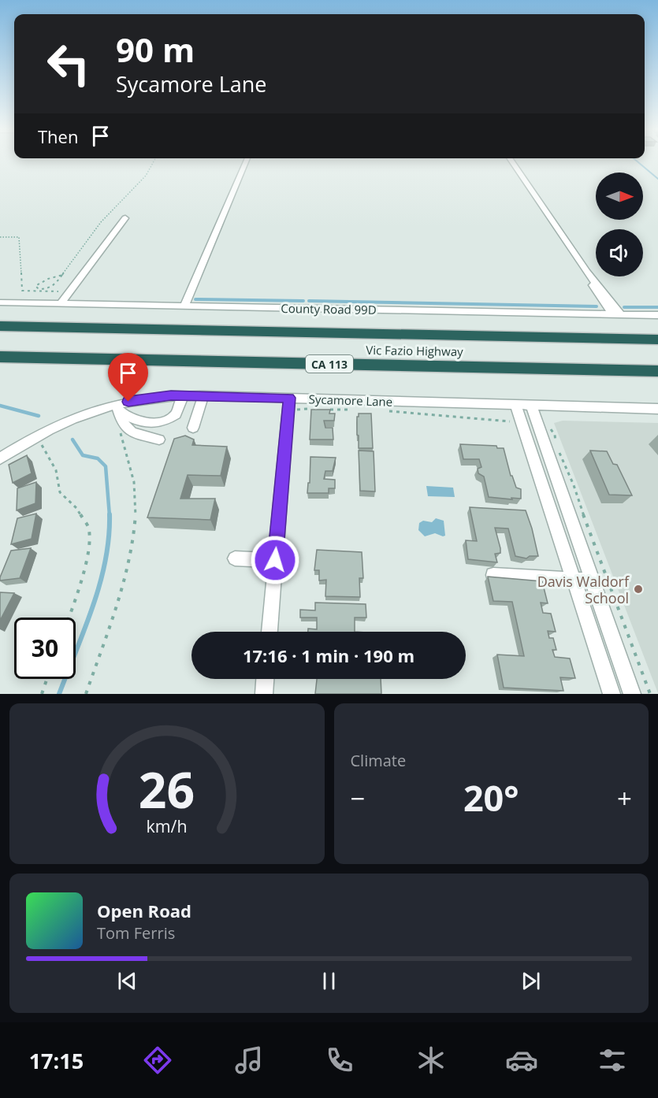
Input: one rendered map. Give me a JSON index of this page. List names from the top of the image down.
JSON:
{
  "streets": {
    "highway": ["Vic Fazio Highway", "CA 113"],
    "street": ["County Road 99D", "Sycamore Lane"]
  },
  "places": ["Davis Waldorf School"],
  "north": "right",
  "page": {
    "turn": ["90 m", "Sycamore Lane"],
    "then": "Then",
    "limit": "30",
    "trip": "17:16 · 1 min · 190 m",
    "tile": "Climate",
    "heat": ["−", "20°", "+"],
    "song": ["Open Road", "Tom Ferris"],
    "tabs": "17:15",
    "gauge": ["26", "km/h"]
  }
}
